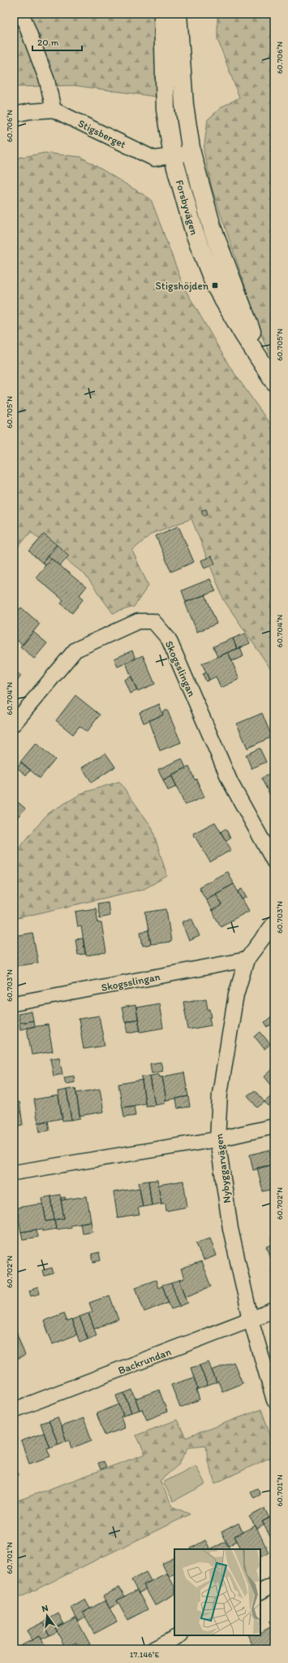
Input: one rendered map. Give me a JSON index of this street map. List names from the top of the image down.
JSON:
{
  "streets": {
    "street": [
      "Stigsberget",
      "Forsbyvägen",
      "Skogsslingan",
      "Nybyggarvägen",
      "Backrundan"
    ]
  },
  "crossings": [
    ["Stigsberget", "Forsbyvägen"],
    ["Skogsslingan", "Nybyggarvägen"],
    ["Nybyggarvägen", "Backrundan"]
  ],
  "places": {
    "transit": ["Stigshöjden"]
  },
  "scale_bar": "20 m",
  "north": "top",
  "coordinates": [
    "60.706°N",
    "60.705°N",
    "60.704°N",
    "60.703°N",
    "60.702°N",
    "60.701°N",
    "17.146°E"
  ]
}
